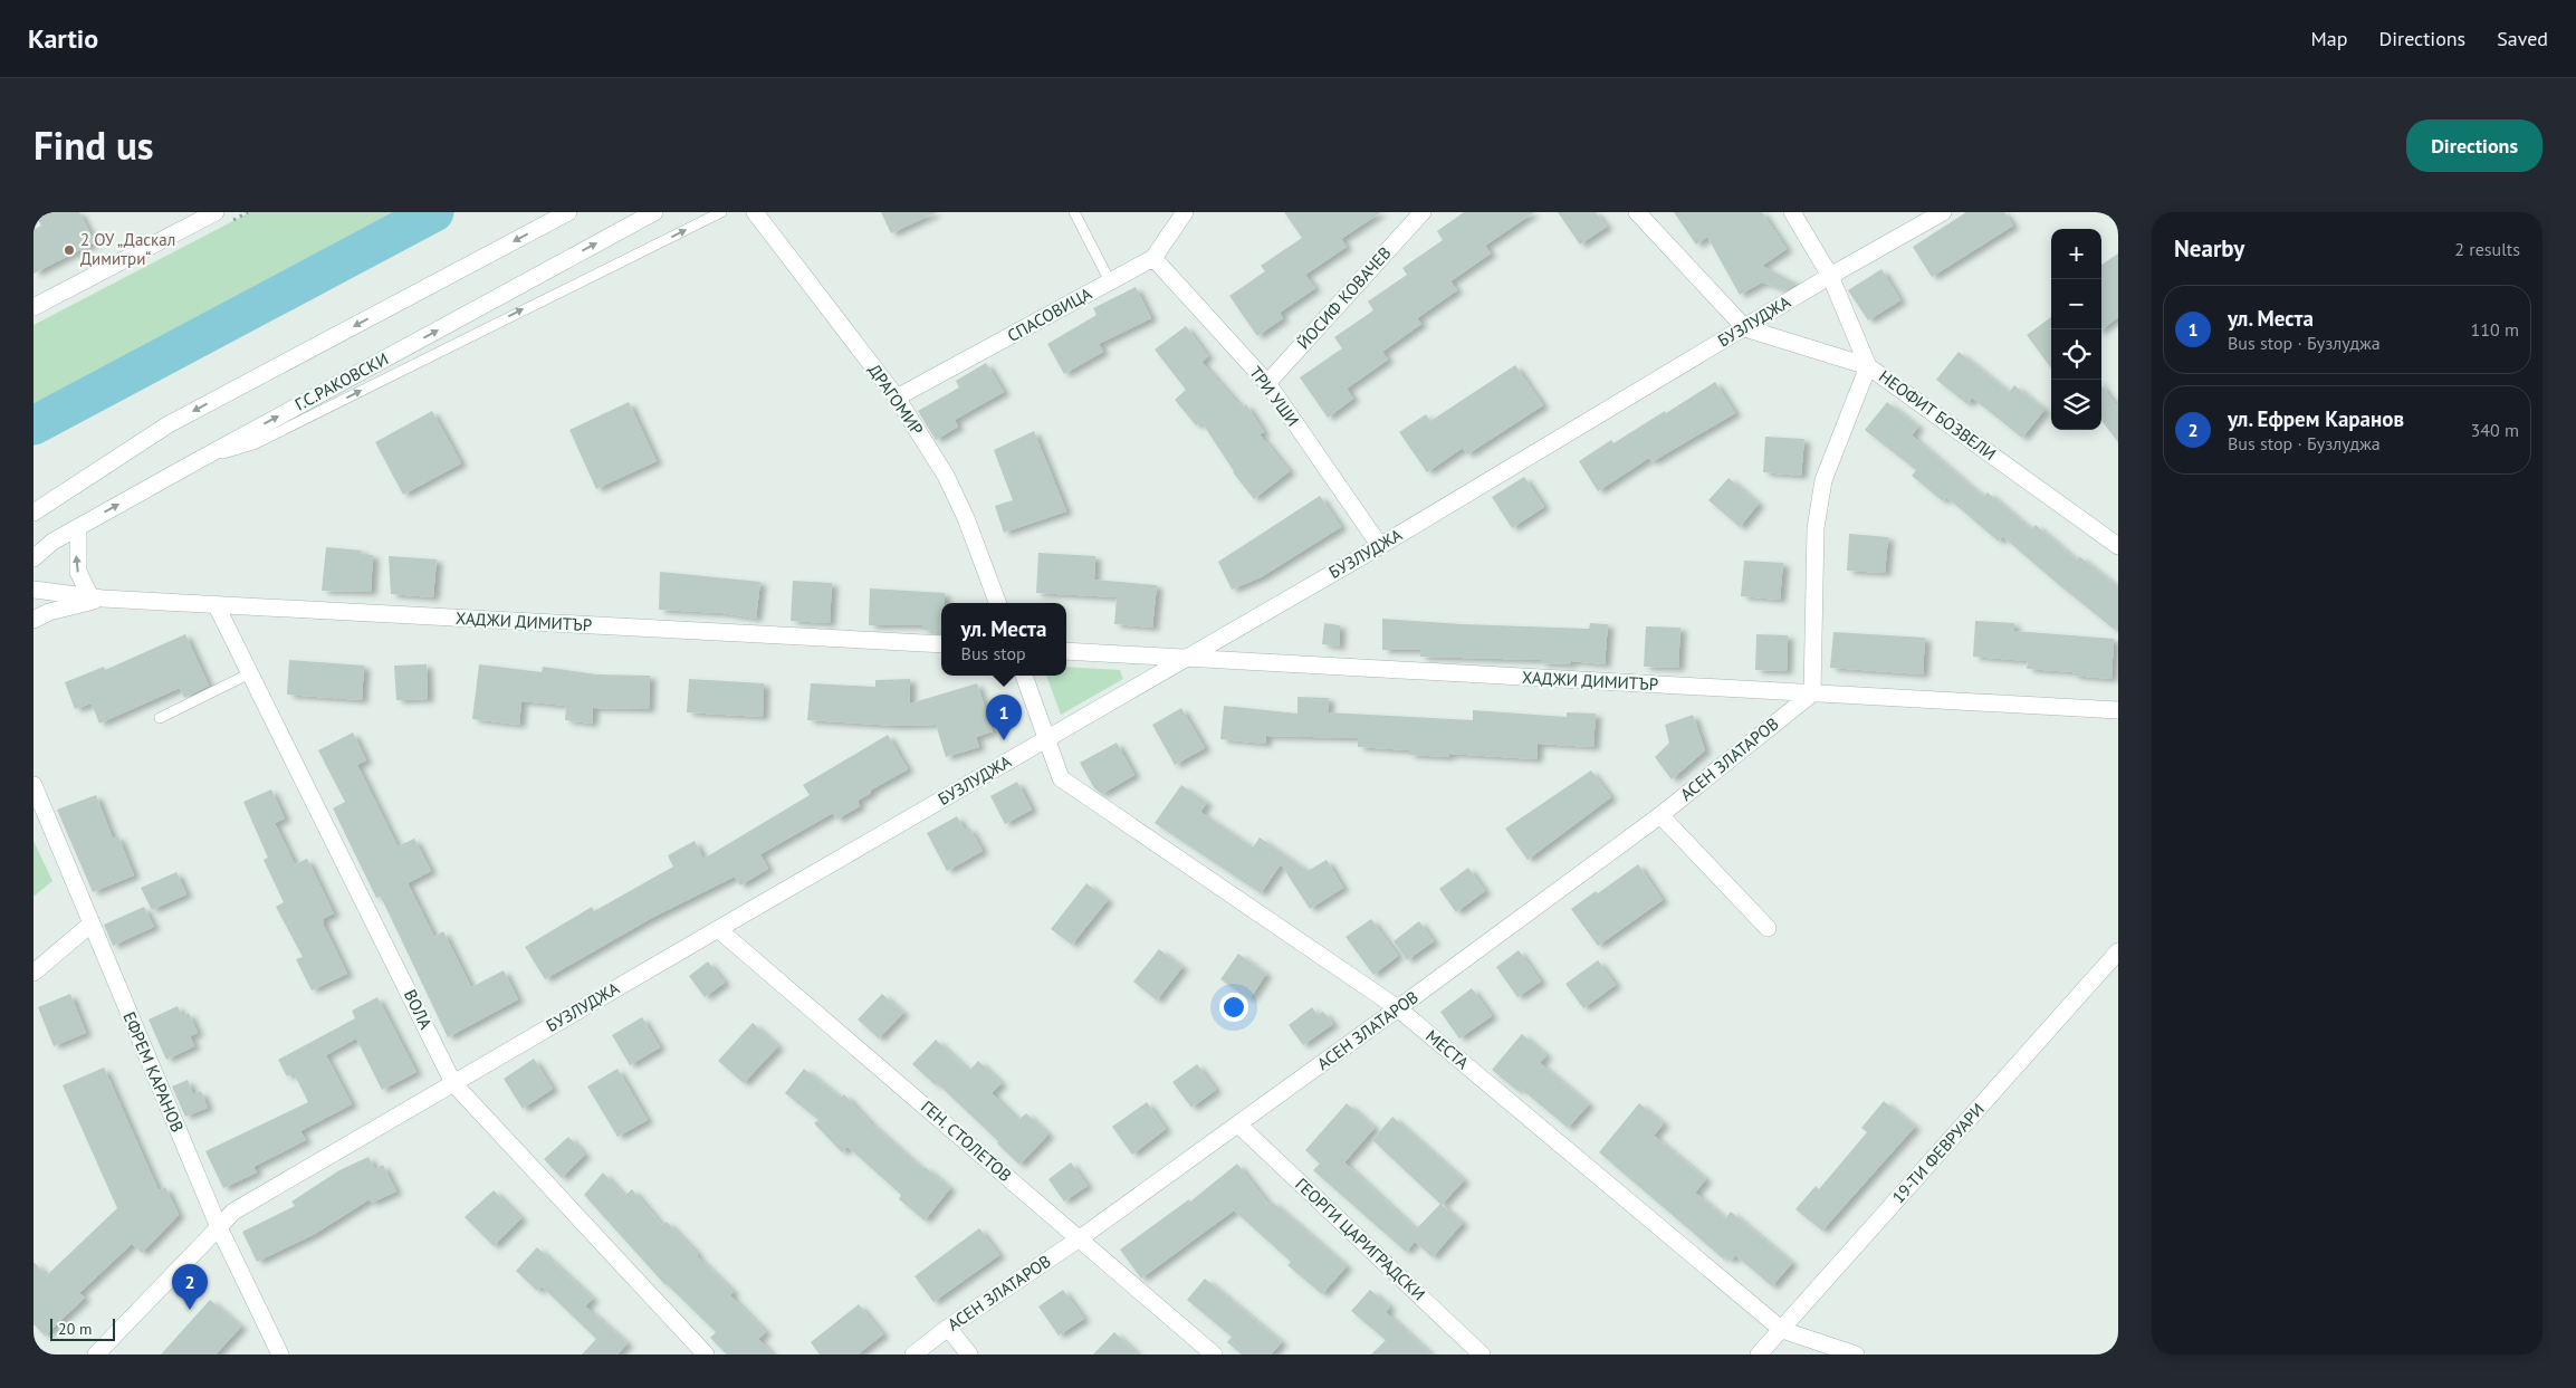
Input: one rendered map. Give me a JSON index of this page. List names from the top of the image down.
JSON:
{
  "streets": {
    "street": [
      "ЙОСИФ КОВАЧЕВ",
      "СПАСОВИЦА",
      "БУЗЛУДЖА",
      "Г.С.РАКОВСКИ",
      "ТРИ УШИ",
      "ДРАГОМИР",
      "НЕОФИТ БОЗВЕЛИ",
      "ХАДЖИ ДИМИТЪР",
      "АСЕН ЗЛАТАРОВ",
      "ВОЛА",
      "МЕСТА",
      "ЕФРЕМ КАРАНОВ",
      "ГЕН. СТОЛЕТОВ",
      "19-ТИ ФЕВРУАРИ",
      "ГЕОРГИ ЦАРИГРАДСКИ"
    ]
  },
  "crossings": [
    ["ЙОСИФ КОВАЧЕВ", "ТРИ УШИ"],
    ["СПАСОВИЦА", "ТРИ УШИ"],
    ["СПАСОВИЦА", "ДРАГОМИР"],
    ["БУЗЛУДЖА", "ТРИ УШИ"],
    ["БУЗЛУДЖА", "НЕОФИТ БОЗВЕЛИ"],
    ["БУЗЛУДЖА", "ХАДЖИ ДИМИТЪР"],
    ["БУЗЛУДЖА", "ВОЛА"],
    ["БУЗЛУДЖА", "МЕСТА"],
    ["БУЗЛУДЖА", "ЕФРЕМ КАРАНОВ"],
    ["БУЗЛУДЖА", "ГЕН. СТОЛЕТОВ"],
    ["ХАДЖИ ДИМИТЪР", "АСЕН ЗЛАТАРОВ"],
    ["ХАДЖИ ДИМИТЪР", "ВОЛА"],
    ["АСЕН ЗЛАТАРОВ", "МЕСТА"],
    ["АСЕН ЗЛАТАРОВ", "ГЕН. СТОЛЕТОВ"],
    ["АСЕН ЗЛАТАРОВ", "ГЕОРГИ ЦАРИГРАДСКИ"],
    ["МЕСТА", "19-ТИ ФЕВРУАРИ"]
  ],
  "places": ["2 ОУ „Даскал Димитри“"],
  "scale_bar": "20 m",
  "page": {
    "header": "Kartio",
    "nav": ["Map", "Directions", "Saved"],
    "title": "Find us",
    "buttons": "Directions",
    "heading": ["Nearby", "2 results"],
    "map_buttons": ["+", "−"],
    "list": [
      {
        "mark": "1",
        "name": "ул. Места",
        "note": "Bus stop · Бузлуджа",
        "value": "110 m"
      },
      {
        "mark": "2",
        "name": "ул. Ефрем Каранов",
        "note": "Bus stop · Бузлуджа",
        "value": "340 m"
      }
    ],
    "popup": ["ул. Места", "Bus stop"],
    "pins": ["1", "2"],
    "scale": "20 m"
  }
}
